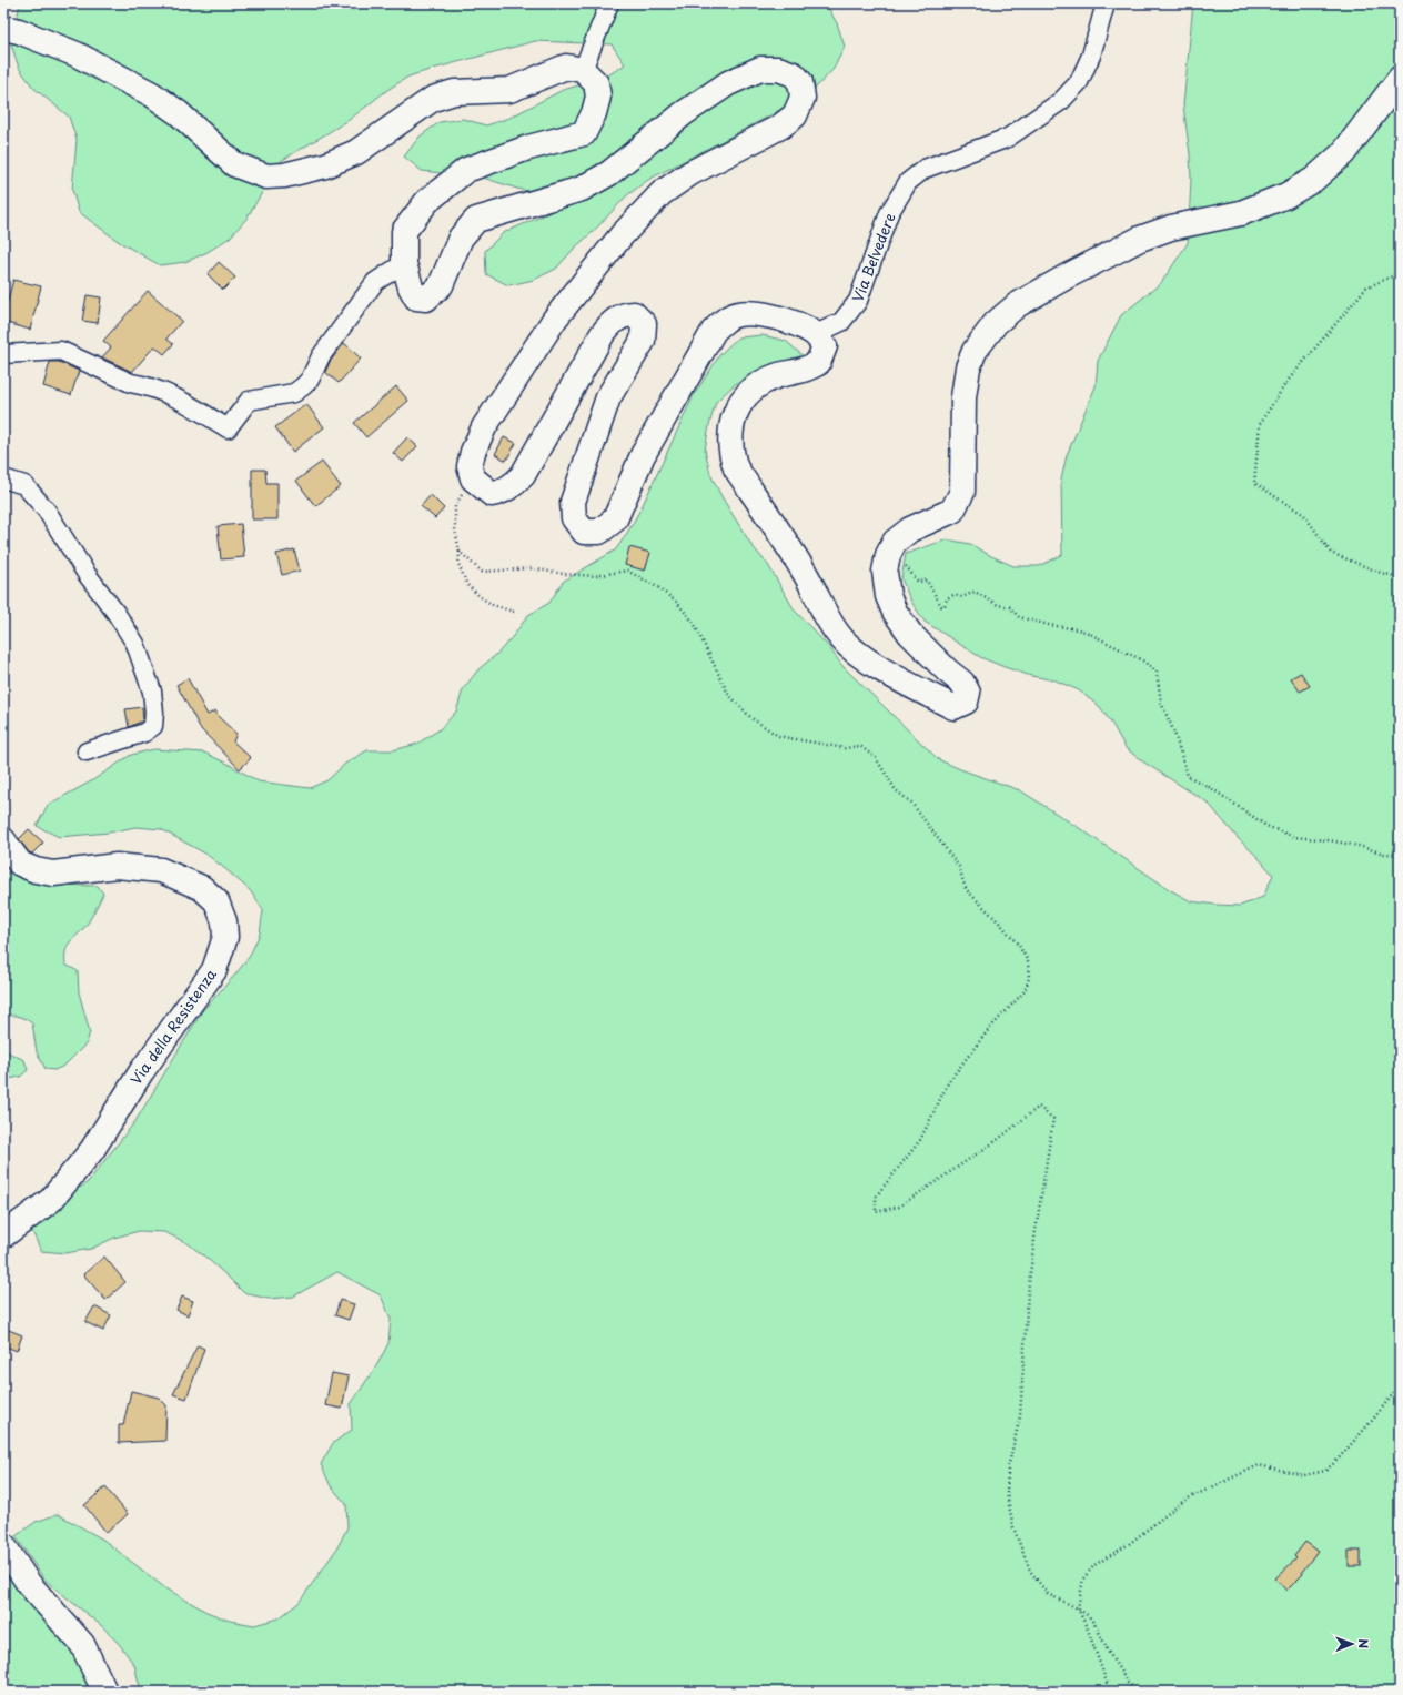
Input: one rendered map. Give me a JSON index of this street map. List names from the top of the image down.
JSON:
{
  "streets": {
    "street": ["Via Belvedere", "Via della Resistenza"]
  },
  "north": "right"
}
